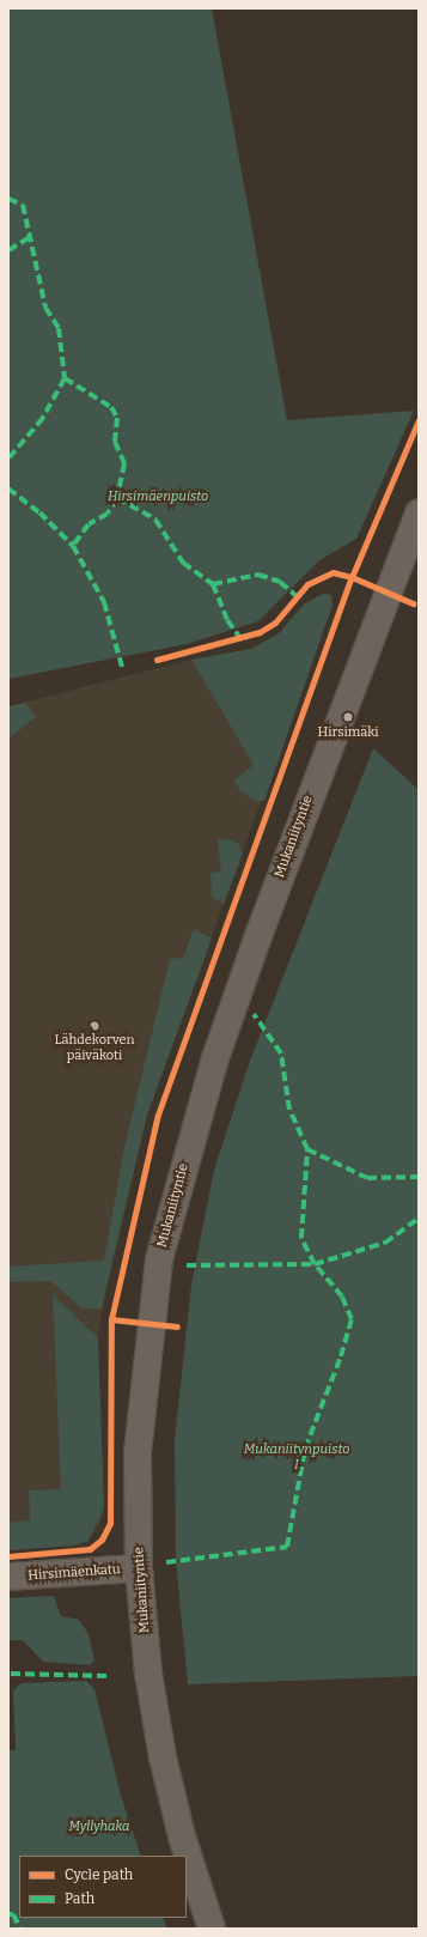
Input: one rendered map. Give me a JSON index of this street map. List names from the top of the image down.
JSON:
{
  "streets": {
    "street": ["Mukaniityntie", "Hirsimäenkatu"]
  },
  "crossings": [
    ["Mukaniityntie", "Hirsimäenkatu"]
  ],
  "parks": ["Hirsimäenpuisto", "Mukaniitynpuisto I", "Myllyhaka"],
  "places": ["Hirsimäki", "Lähdekorven päiväkoti"],
  "legend": ["Cycle path", "Path"]
}
